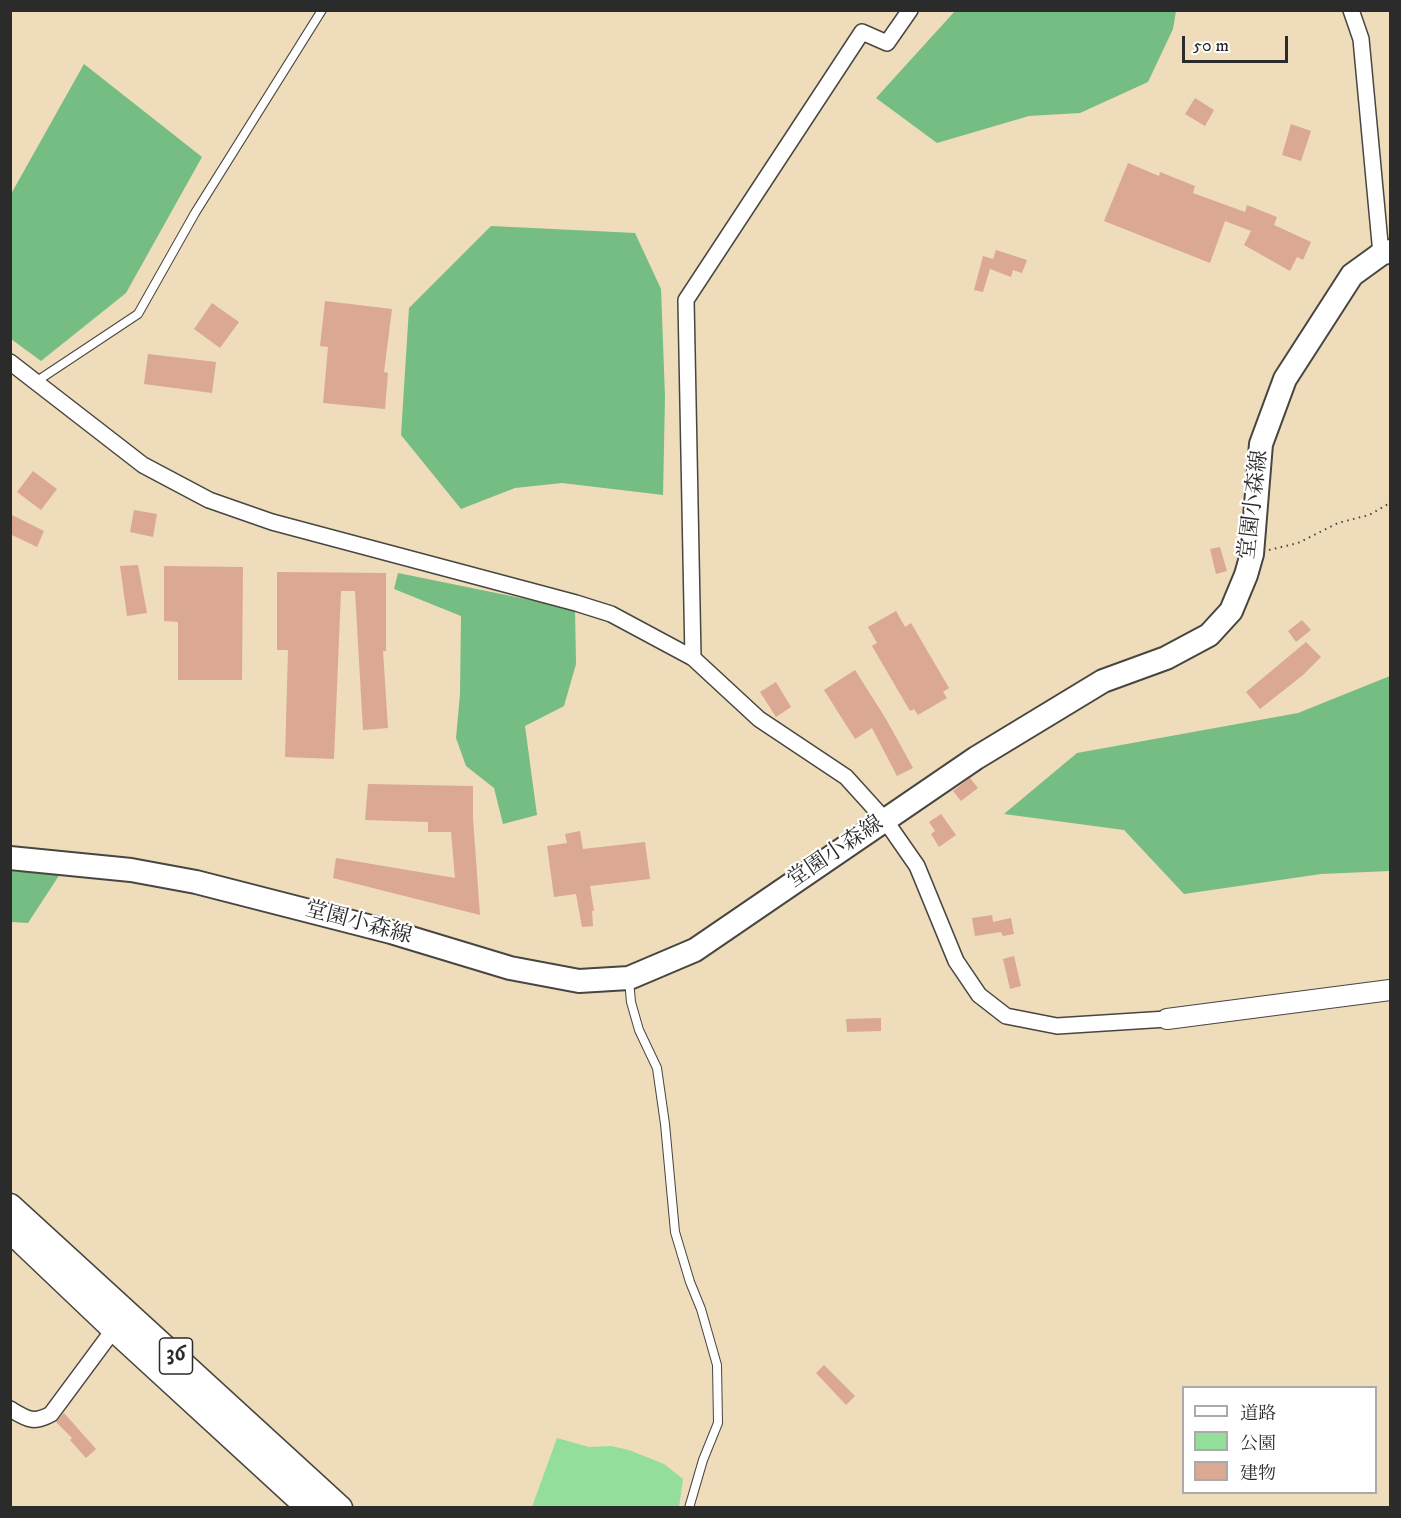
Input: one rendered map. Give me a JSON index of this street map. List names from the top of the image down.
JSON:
{
  "streets": {
    "main road": ["堂園小森線", "36"]
  },
  "legend": ["道路", "公園", "建物"],
  "scale_bar": "50 m"
}
